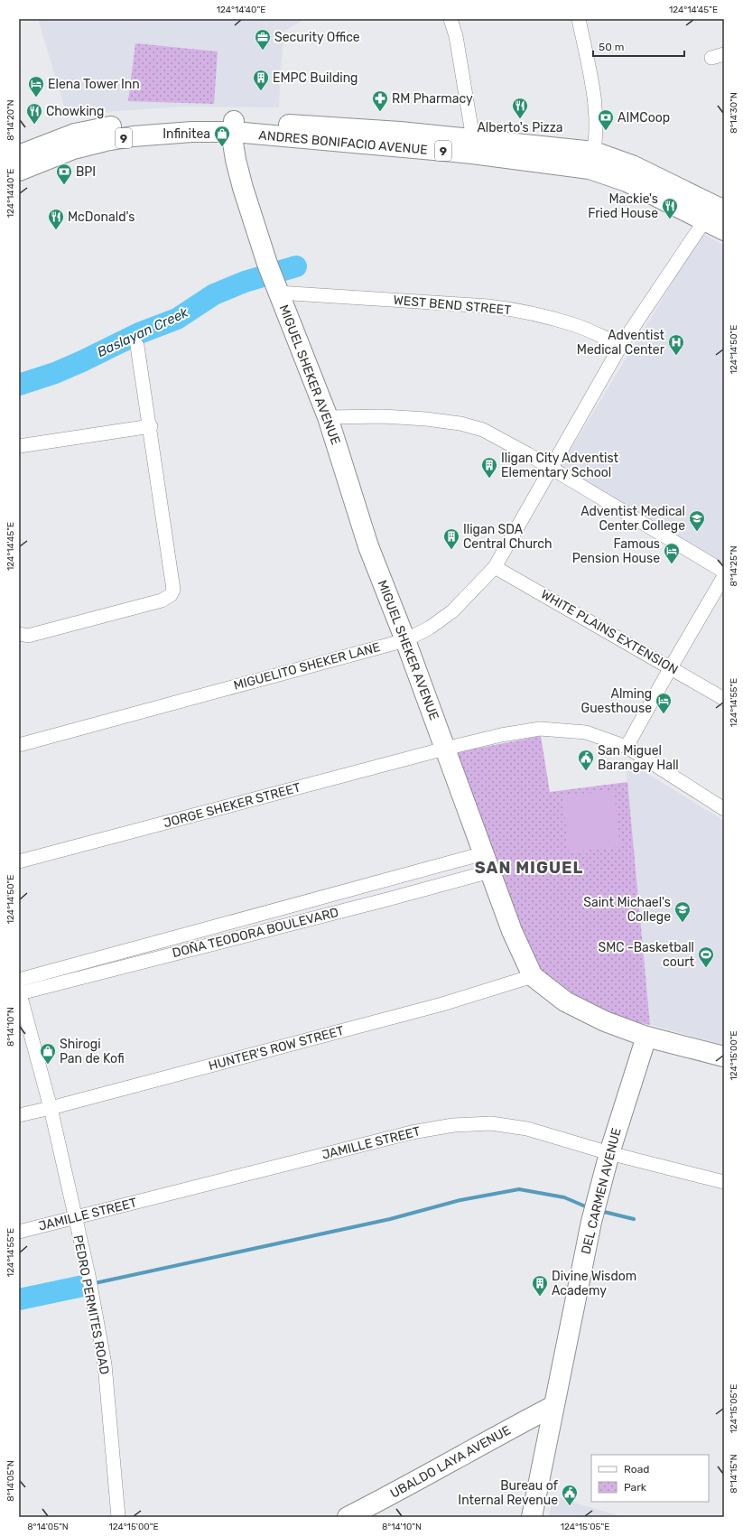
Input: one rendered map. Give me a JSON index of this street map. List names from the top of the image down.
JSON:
{
  "streets": {
    "main road": [
      "9",
      "ANDRES BONIFACIO AVENUE",
      "MIGUEL SHEKER AVENUE",
      "DEL CARMEN AVENUE",
      "UBALDO LAYA AVENUE"
    ],
    "street": [
      "WEST BEND STREET",
      "WHITE PLAINS EXTENSION",
      "MIGUELITO SHEKER LANE",
      "JORGE SHEKER STREET",
      "DOÑA TEODORA BOULEVARD",
      "HUNTER'S ROW STREET",
      "JAMILLE STREET",
      "PEDRO PERMITES ROAD"
    ]
  },
  "crossings": [
    ["ANDRES BONIFACIO AVENUE", "MIGUEL SHEKER AVENUE"],
    ["ANDRES BONIFACIO AVENUE", "MIGUELITO SHEKER LANE"],
    ["WEST BEND STREET", "MIGUEL SHEKER AVENUE"],
    ["WEST BEND STREET", "MIGUELITO SHEKER LANE"],
    ["MIGUEL SHEKER AVENUE", "MIGUELITO SHEKER LANE"],
    ["MIGUEL SHEKER AVENUE", "JORGE SHEKER STREET"],
    ["MIGUEL SHEKER AVENUE", "DOÑA TEODORA BOULEVARD"],
    ["MIGUEL SHEKER AVENUE", "HUNTER'S ROW STREET"],
    ["MIGUEL SHEKER AVENUE", "DEL CARMEN AVENUE"],
    ["WHITE PLAINS EXTENSION", "MIGUELITO SHEKER LANE"],
    ["DOÑA TEODORA BOULEVARD", "PEDRO PERMITES ROAD"],
    ["HUNTER'S ROW STREET", "PEDRO PERMITES ROAD"],
    ["JAMILLE STREET", "DEL CARMEN AVENUE"],
    ["JAMILLE STREET", "PEDRO PERMITES ROAD"],
    ["DEL CARMEN AVENUE", "UBALDO LAYA AVENUE"]
  ],
  "districts": ["SAN MIGUEL"],
  "water": ["Baslayan Creek"],
  "places": {
    "office": ["Security Office"],
    "building": [
      "EMPC Building",
      "Iligan City Adventist Elementary School",
      "Iligan SDA Central Church",
      "Divine Wisdom Academy"
    ],
    "hotel": ["Elena Tower Inn", "Famous Pension House", "Alming Guesthouse"],
    "pharmacy": ["RM Pharmacy"],
    "restaurant": [
      "Alberto's Pizza",
      "Chowking",
      "Mackie's Fried House",
      "McDonald's"
    ],
    "bank": ["AIMCoop", "BPI"],
    "shop": ["Infinitea", "Shirogi Pan de Kofi"],
    "hospital": ["Adventist Medical Center"],
    "school or university": ["Adventist Medical Center College", "Saint Michael's College"],
    "public building": ["San Miguel Barangay Hall", "Bureau of Internal Revenue"],
    "sports": ["SMC -Basketball court"]
  },
  "legend": ["Road", "Park"],
  "scale_bar": "50 m",
  "coordinates": [
    "124°14'40\"E",
    "124°14'45\"E",
    "8°14'30\"N",
    "8°14'20\"N",
    "124°14'50\"E",
    "8°14'25\"N",
    "124°14'55\"E",
    "8°14'10\"N",
    "124°15'00\"E",
    "124°15'05\"E",
    "8°14'15\"N",
    "8°14'05\"N"
  ]
}
